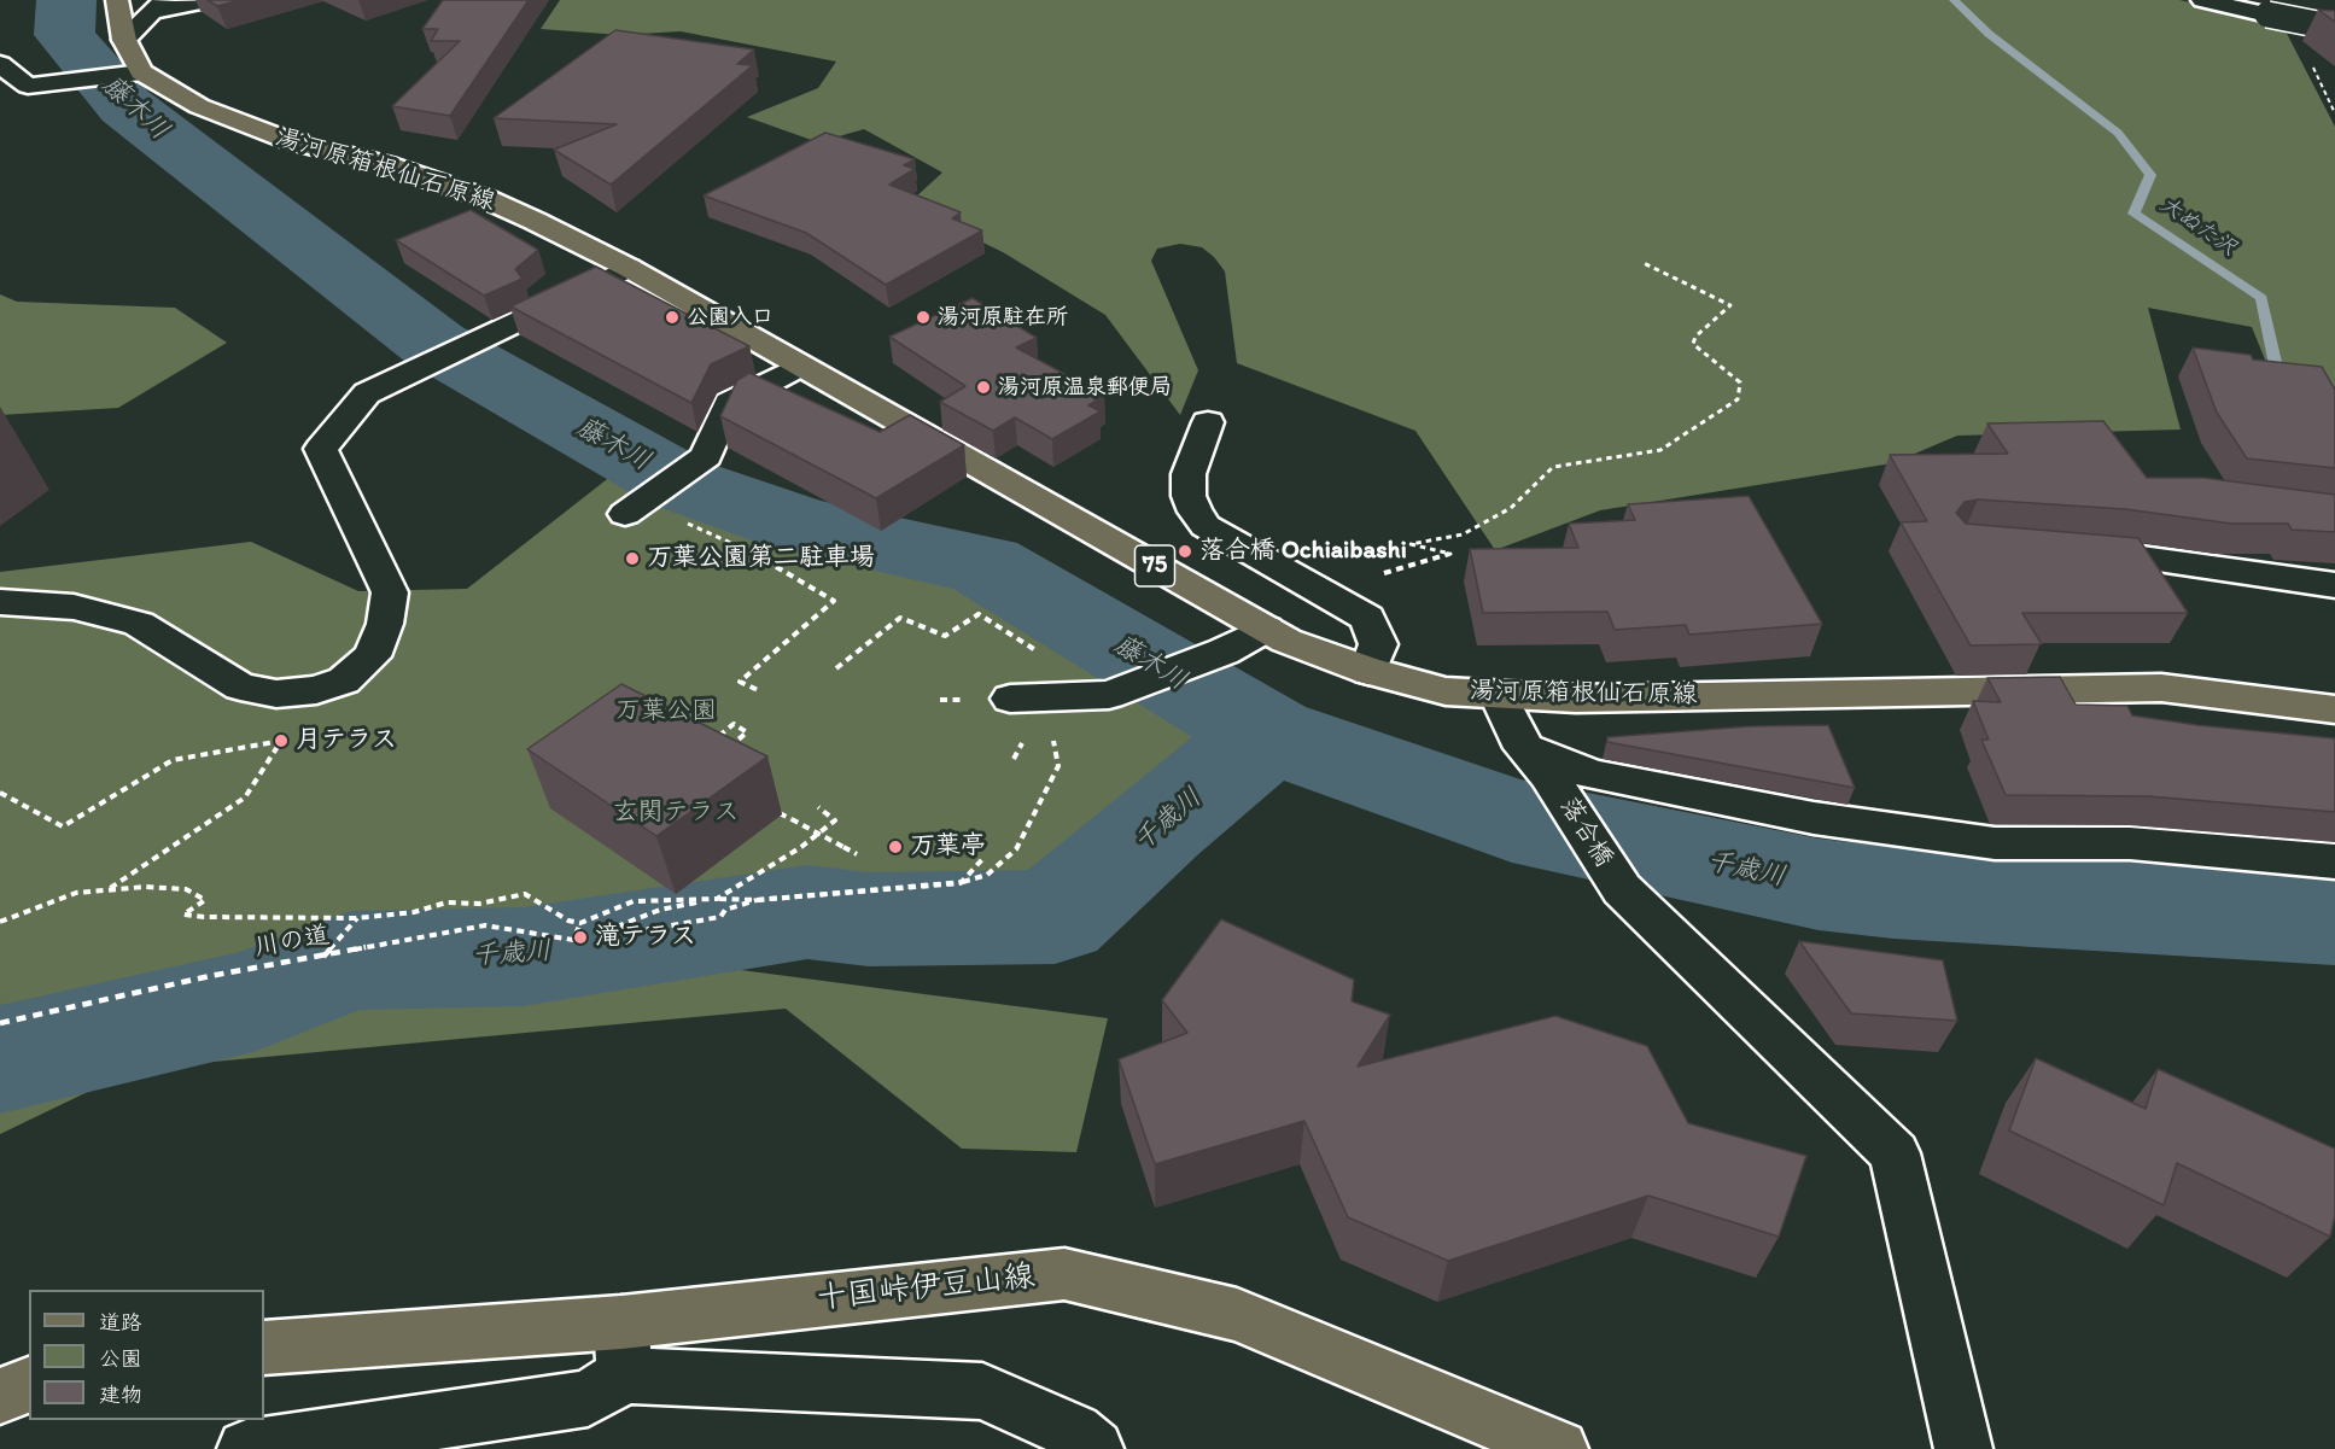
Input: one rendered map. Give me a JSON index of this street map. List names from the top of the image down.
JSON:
{
  "streets": {
    "main road": ["湯河原箱根仙石原線", "75", "十国峠伊豆山線"],
    "street": ["落合橋"],
    "path": ["川の道"]
  },
  "crossings": [
    ["湯河原箱根仙石原線", "落合橋"]
  ],
  "water": ["藤木川", "大ぬた沢", "千歳川"],
  "parks": ["万葉公園", "玄関テラス"],
  "places": [
    "公園入口",
    "湯河原駐在所",
    "湯河原温泉郵便局",
    "落合橋 Ochiaibashi",
    "万葉公園第二駐車場",
    "月テラス",
    "万葉亭",
    "滝テラス"
  ],
  "legend": ["道路", "公園", "建物"]
}
